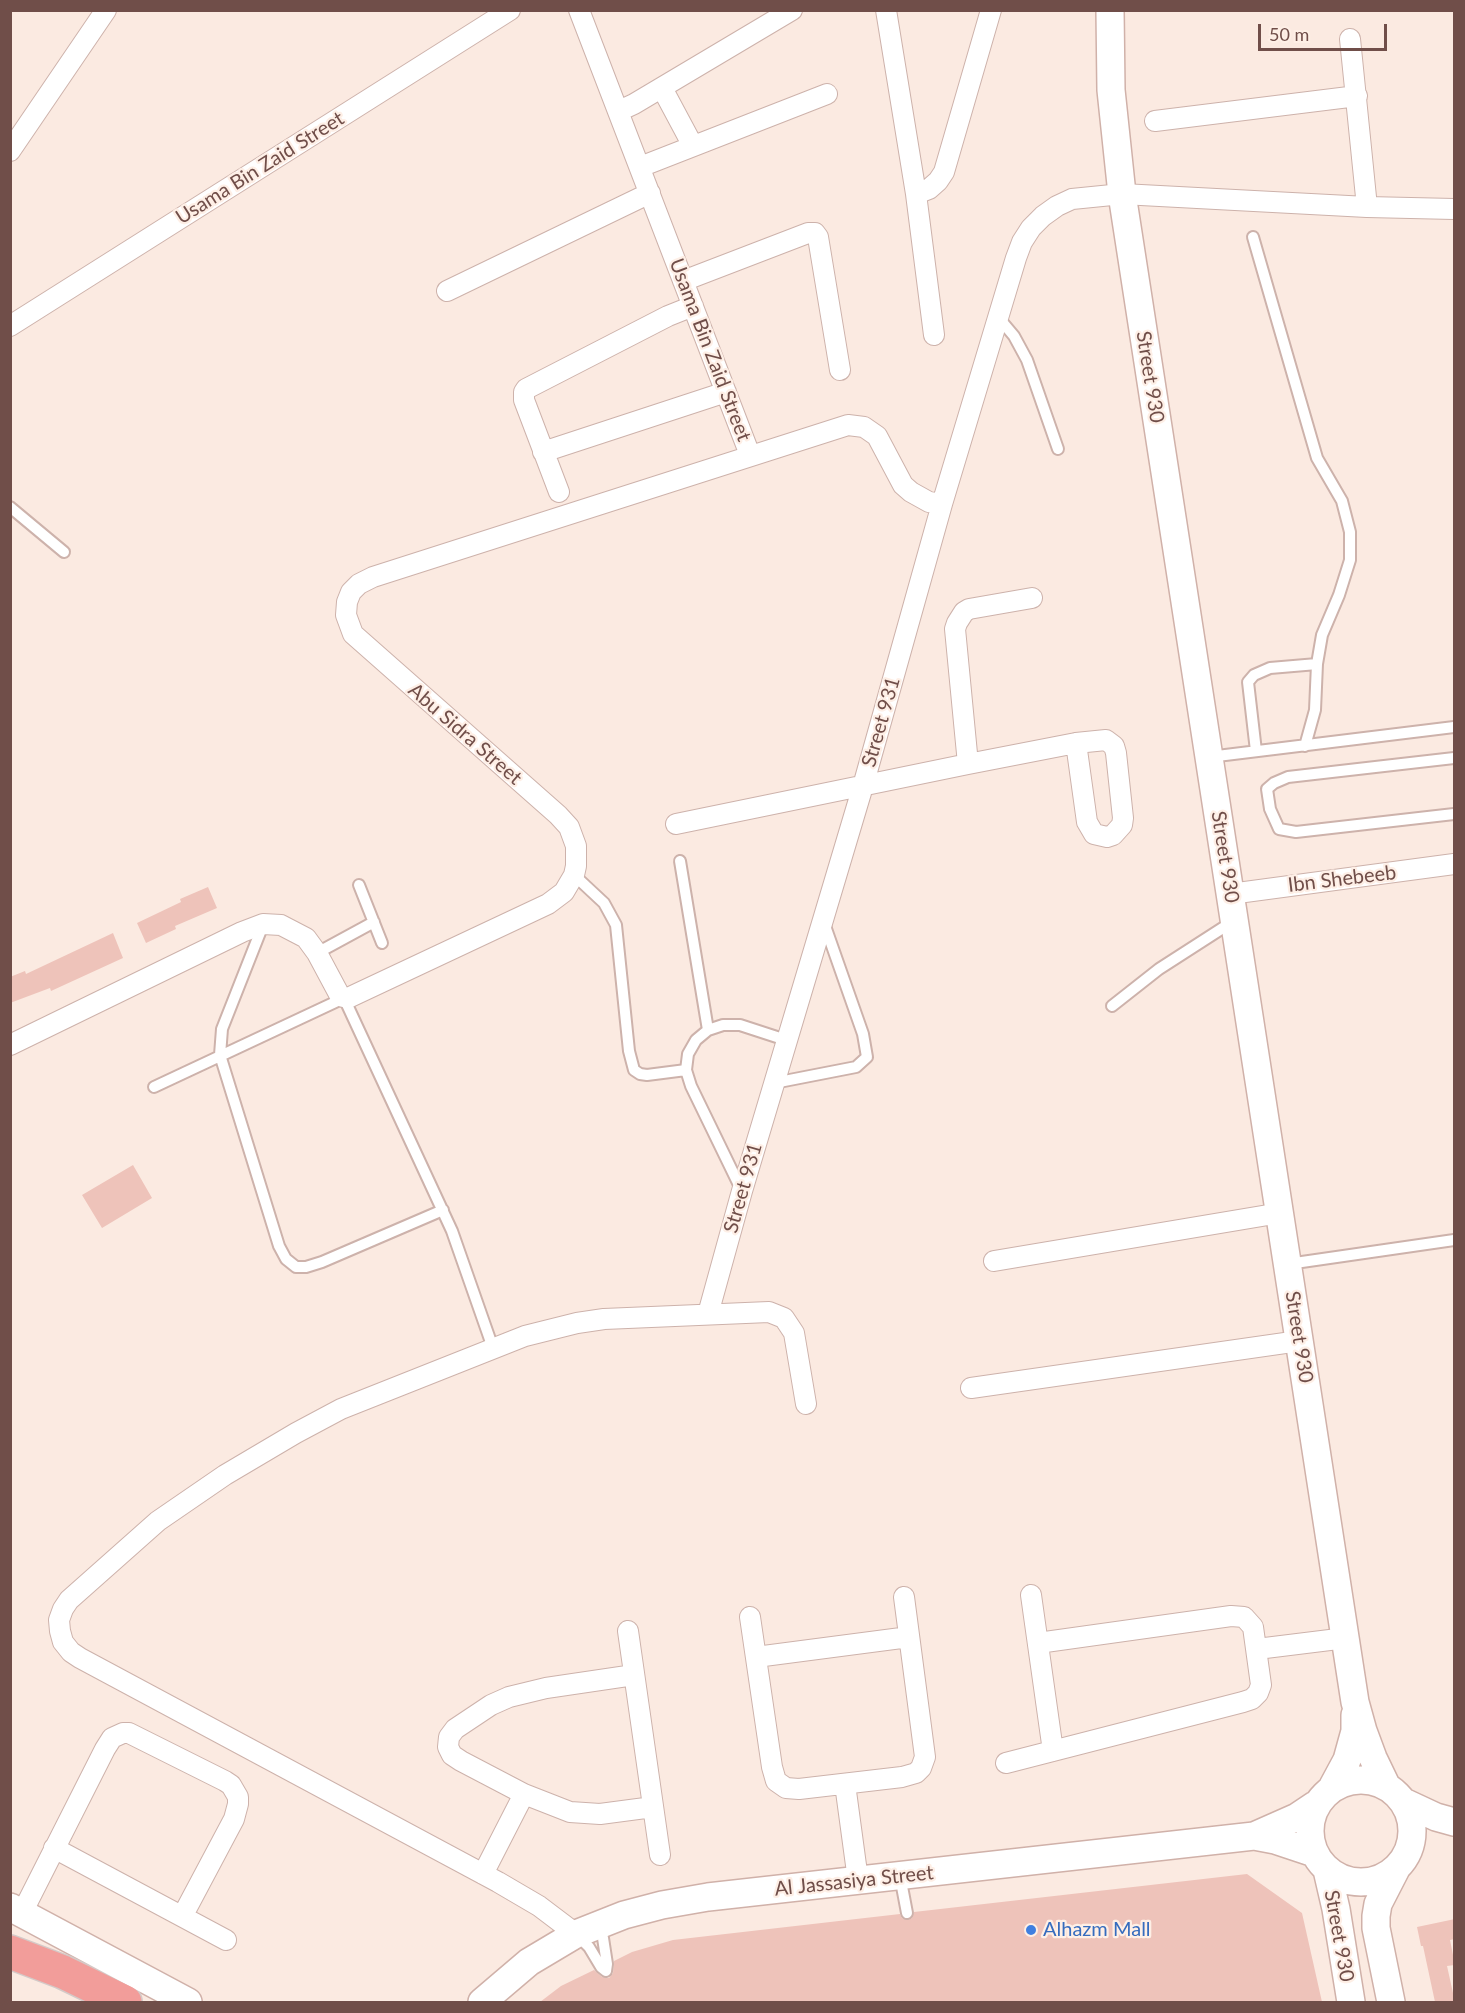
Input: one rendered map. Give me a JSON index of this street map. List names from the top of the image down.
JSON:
{
  "streets": {
    "street": [
      "Usama Bin Zaid Street",
      "Street 930",
      "Street 931",
      "Abu Sidra Street",
      "Ibn Shebeeb",
      "Al Jassasiya Street"
    ]
  },
  "crossings": [
    ["Usama Bin Zaid Street", "Abu Sidra Street"],
    ["Street 930", "Street 931"],
    ["Street 930", "Ibn Shebeeb"],
    ["Street 930", "Al Jassasiya Street"],
    ["Street 931", "Abu Sidra Street"]
  ],
  "places": ["Alhazm Mall"],
  "scale_bar": "50 m"
}
